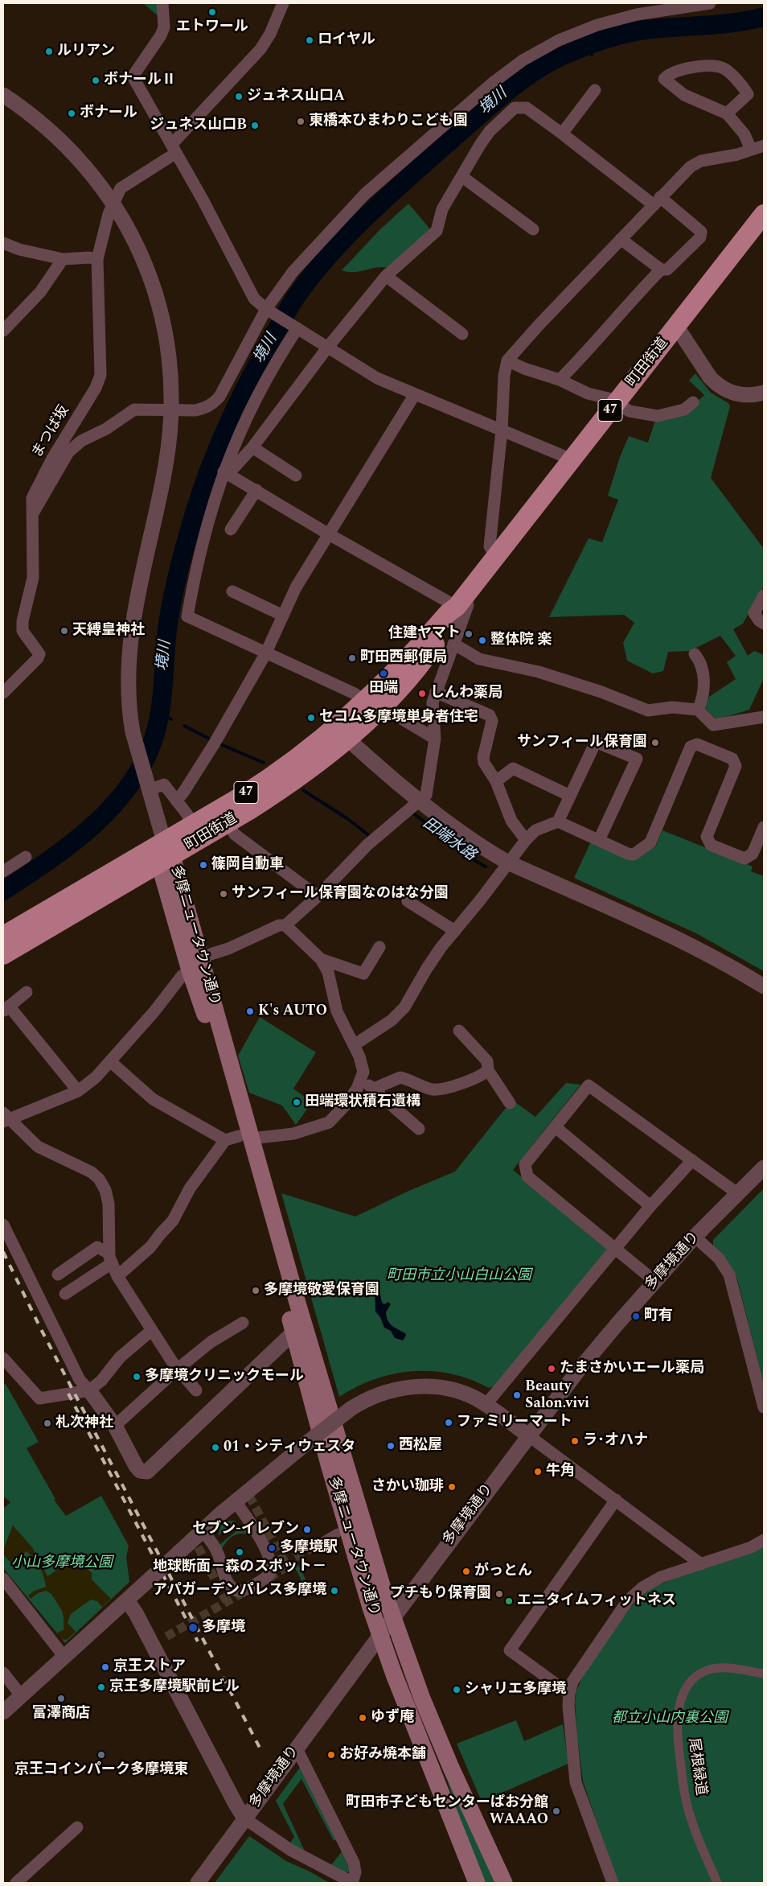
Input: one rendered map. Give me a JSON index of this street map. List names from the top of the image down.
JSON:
{
  "streets": {
    "main road": ["町田街道", "47", "多摩ニュータウン通り"],
    "street": ["まつば坂", "多摩境通り", "尾根緑道"]
  },
  "crossings": [
    ["町田街道", "多摩ニュータウン通り"],
    ["多摩ニュータウン通り", "多摩境通り"]
  ],
  "water": ["境川", "田端水路"],
  "parks": ["町田市立小山白山公園", "小山多摩境公園", "都立小山内裏公園"],
  "places": [
    "エトワール",
    "ロイヤル",
    "ルリアン",
    "ボナールⅡ",
    "ジュネス山口A",
    "ボナール",
    "東橋本ひまわりこども園",
    "ジュネス山口B",
    "天縛皇神社",
    "住建ヤマト",
    "整体院 楽",
    "町田西郵便局",
    "田端",
    "しんわ薬局",
    "セコム多摩境単身者住宅",
    "サンフィール保育園",
    "篠岡自動車",
    "サンフィール保育園なのはな分園",
    "K's AUTO",
    "田端環状積石遺構",
    "多摩境敬愛保育園",
    "町有",
    "たまさかいエール薬局",
    "多摩境クリニックモール",
    "Beauty Salon.vivi",
    "ファミリーマート",
    "札次神社",
    "ラ･オハナ",
    "西松屋",
    "01・シティウェスタ",
    "牛角",
    "さかい珈琲",
    "セブン-イレブン",
    "多摩境駅",
    "地球断面－森のスポット－",
    "がっとん",
    "アパガーデンパレス多摩境",
    "プチもり保育園",
    "エニタイムフィットネス",
    "多摩境",
    "京王ストア",
    "京王多摩境駅前ビル",
    "シャリエ多摩境",
    "富澤商店",
    "ゆず庵",
    "京王コインパーク多摩境東",
    "お好み焼本舗",
    "町田市子どもセンターぱお分館 WAAAO"
  ]
}
